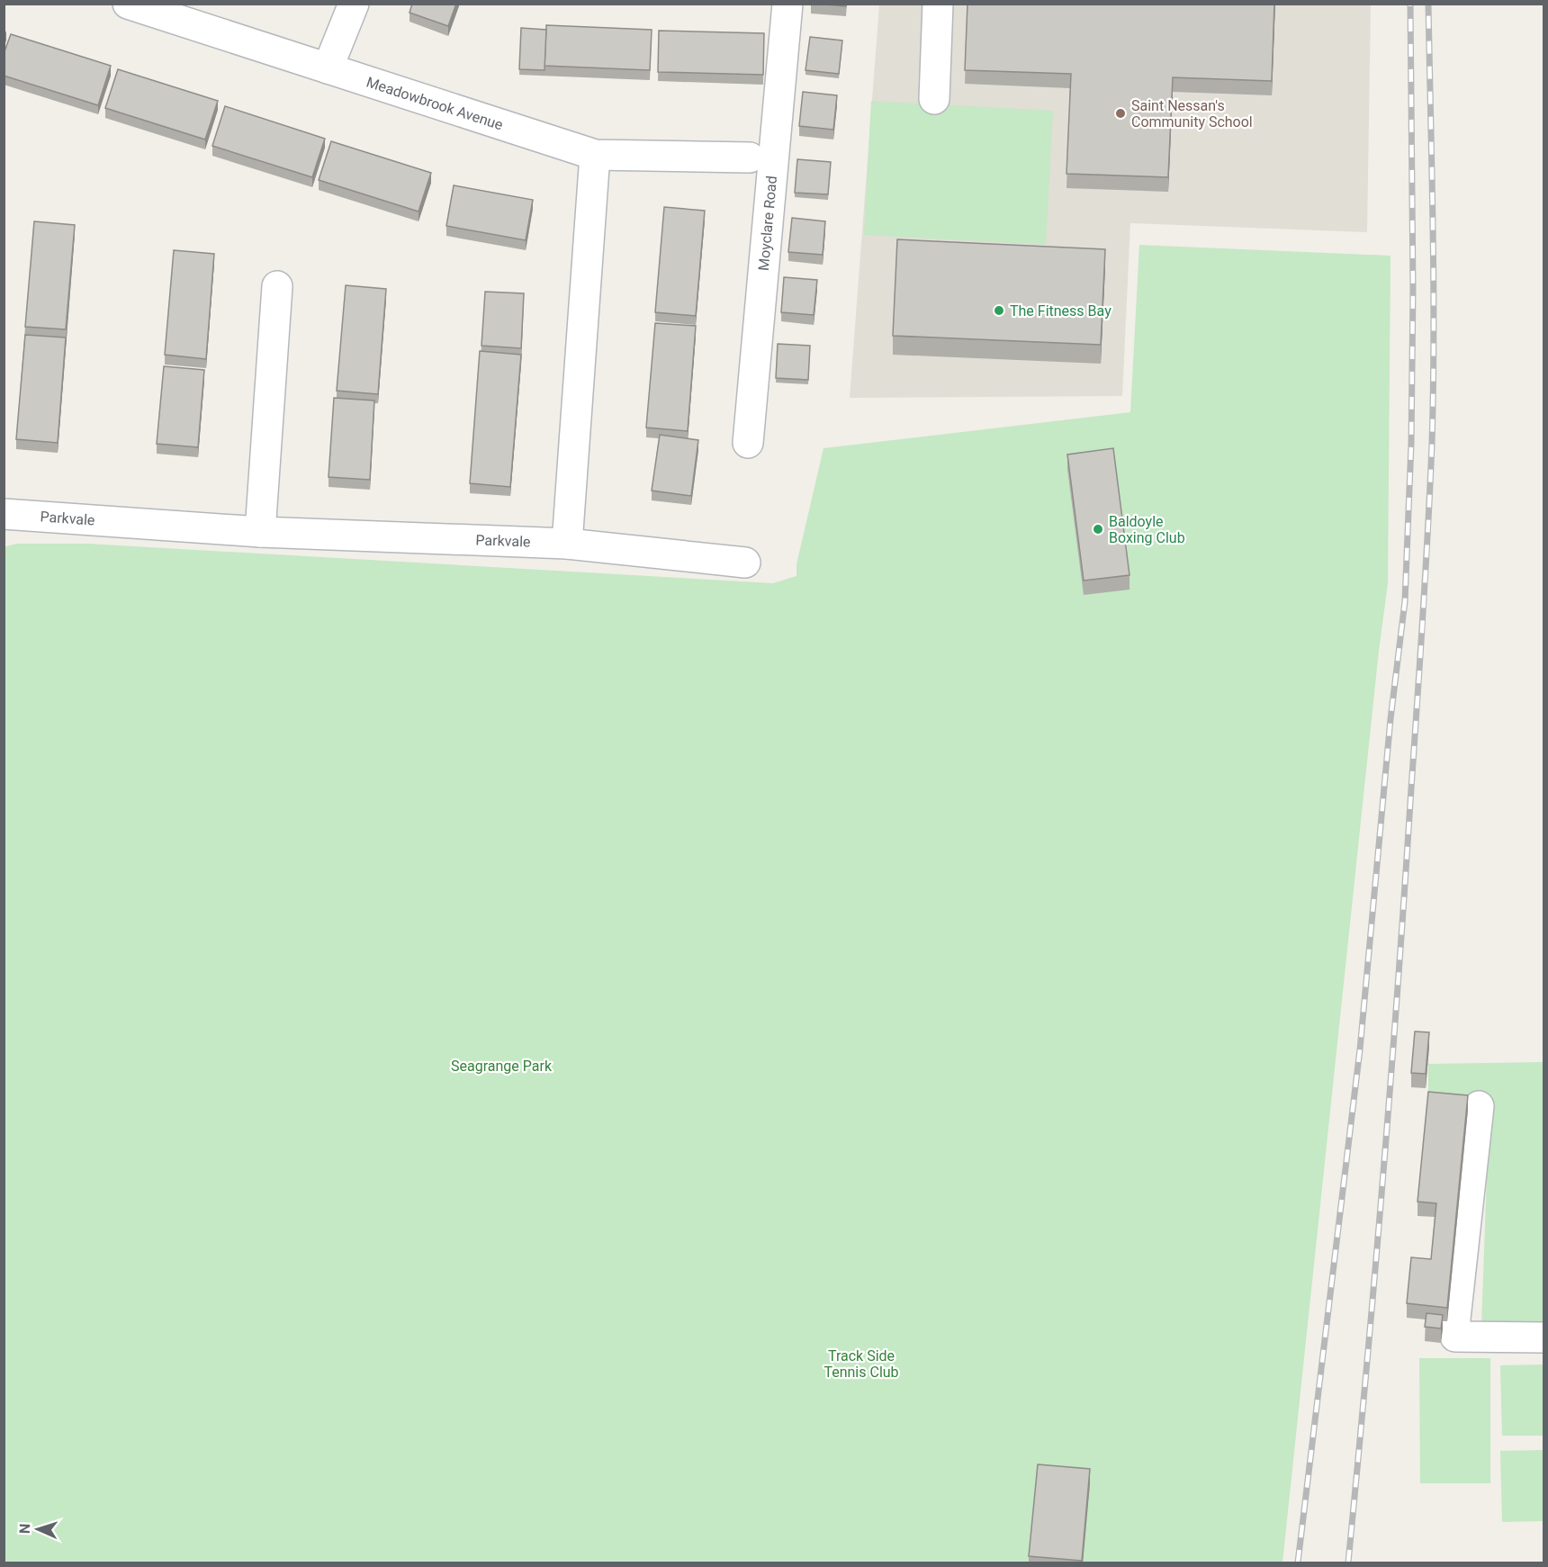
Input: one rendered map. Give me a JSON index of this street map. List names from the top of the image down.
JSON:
{
  "streets": {
    "street": ["Meadowbrook Avenue", "Moyclare Road", "Parkvale"]
  },
  "parks": ["Seagrange Park", "Track Side Tennis Club"],
  "places": ["Saint Nessan's Community School", "The Fitness Bay", "Baldoyle Boxing Club"],
  "north": "left"
}
